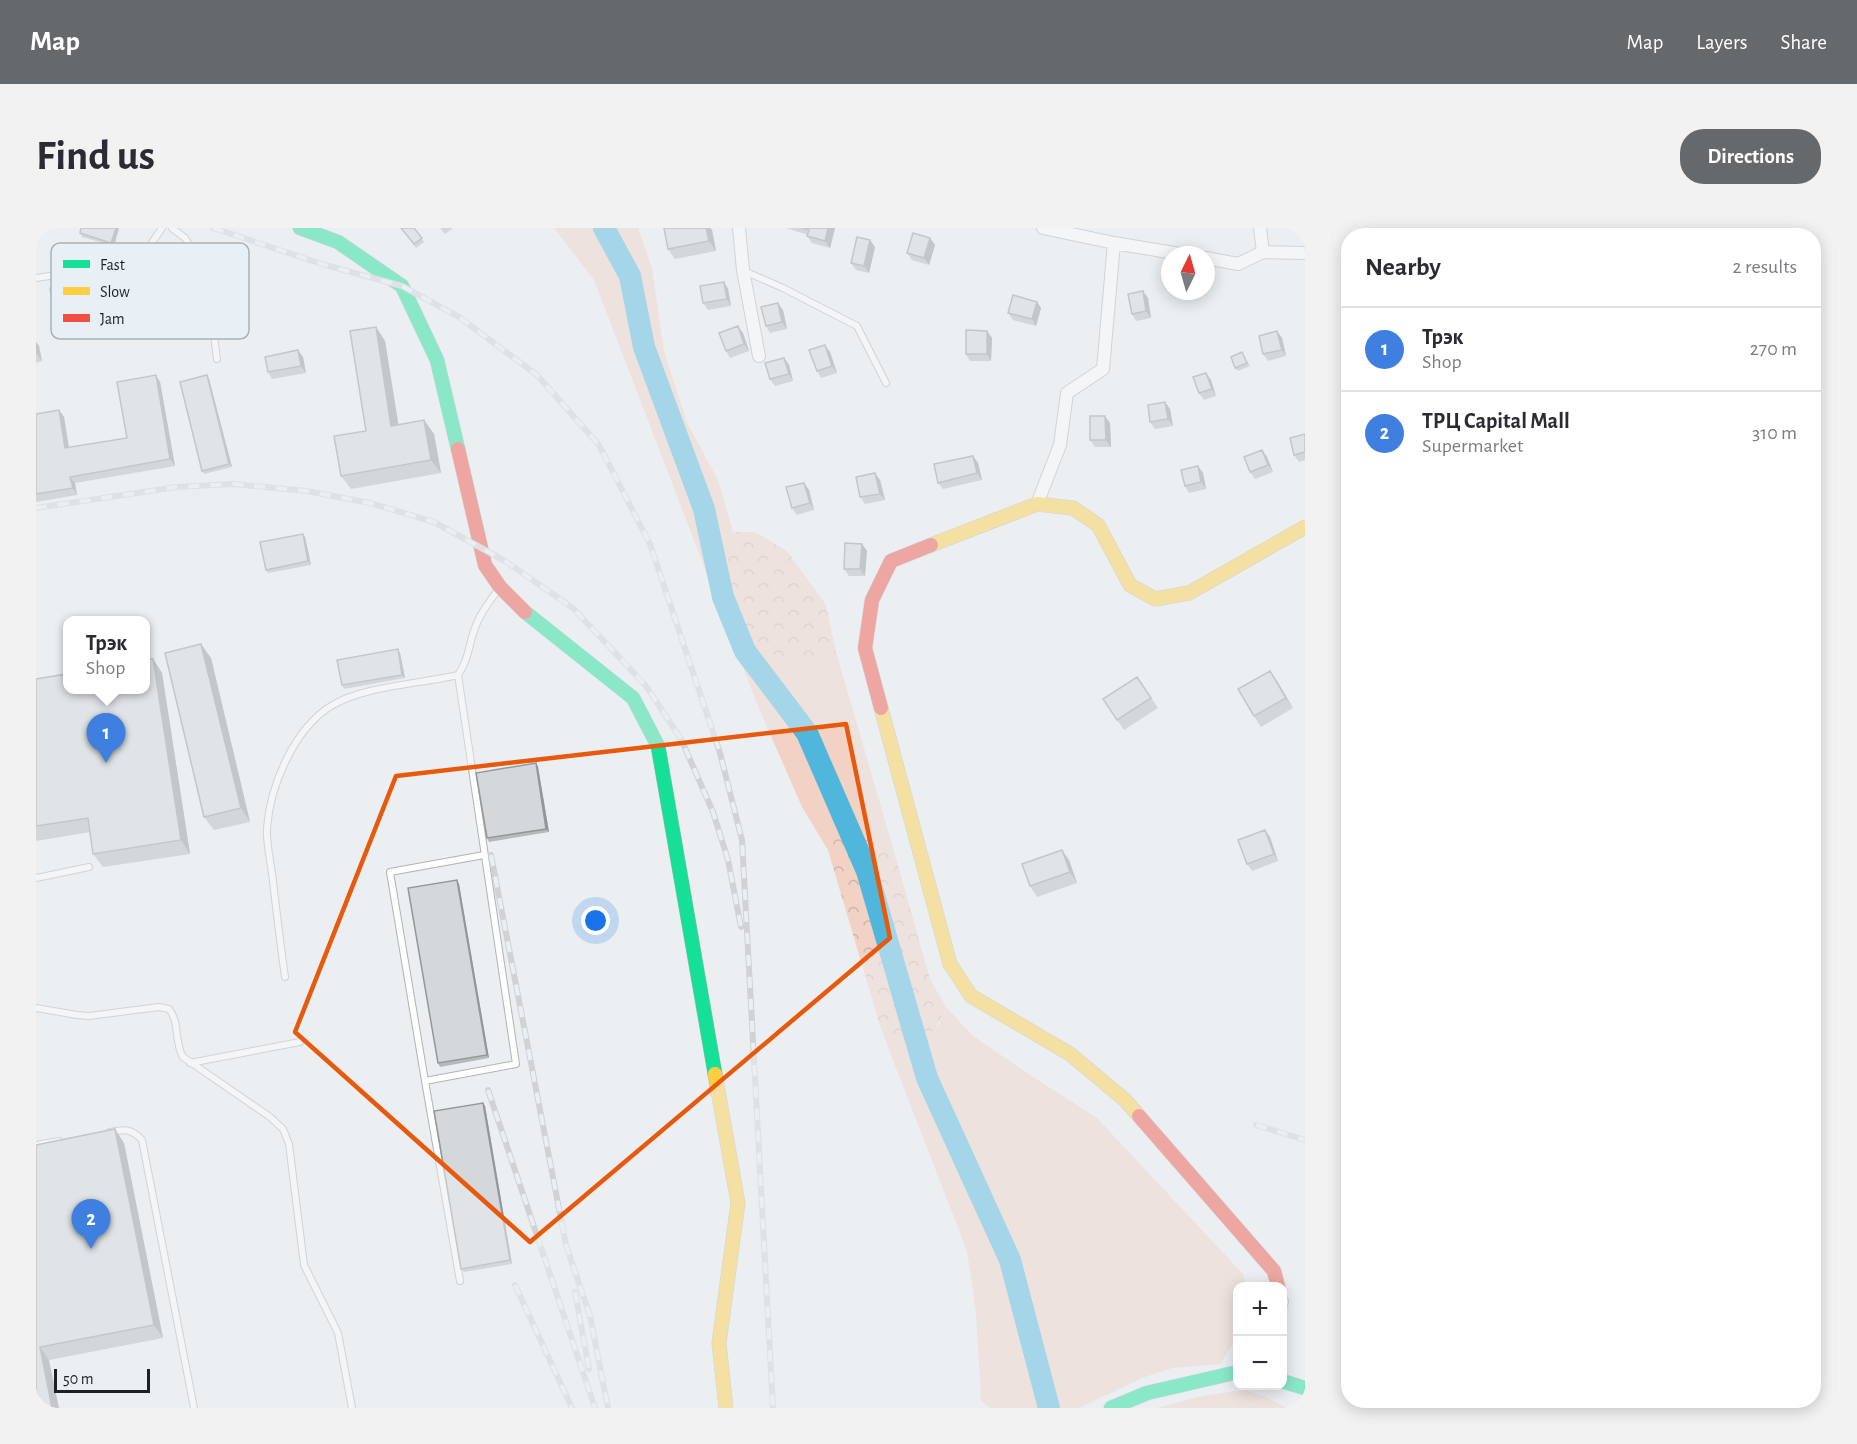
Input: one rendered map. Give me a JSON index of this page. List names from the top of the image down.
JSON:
{
  "legend": ["Fast", "Slow", "Jam"],
  "scale_bar": "50 m",
  "north": "top",
  "page": {
    "header": "Map",
    "nav": ["Map", "Layers", "Share"],
    "buttons": "Directions",
    "title": "Find us",
    "heading": ["Nearby", "2 results"],
    "list": [
      {
        "mark": "1",
        "name": "Трэк",
        "note": "Shop",
        "value": "270 m"
      },
      {
        "mark": "2",
        "name": "ТРЦ Capital Mall",
        "note": "Supermarket",
        "value": "310 m"
      }
    ],
    "popup": ["Трэк", "Shop"],
    "pins": ["1", "2"],
    "map_buttons": ["+", "−"],
    "scale": "50 m"
  }
}
